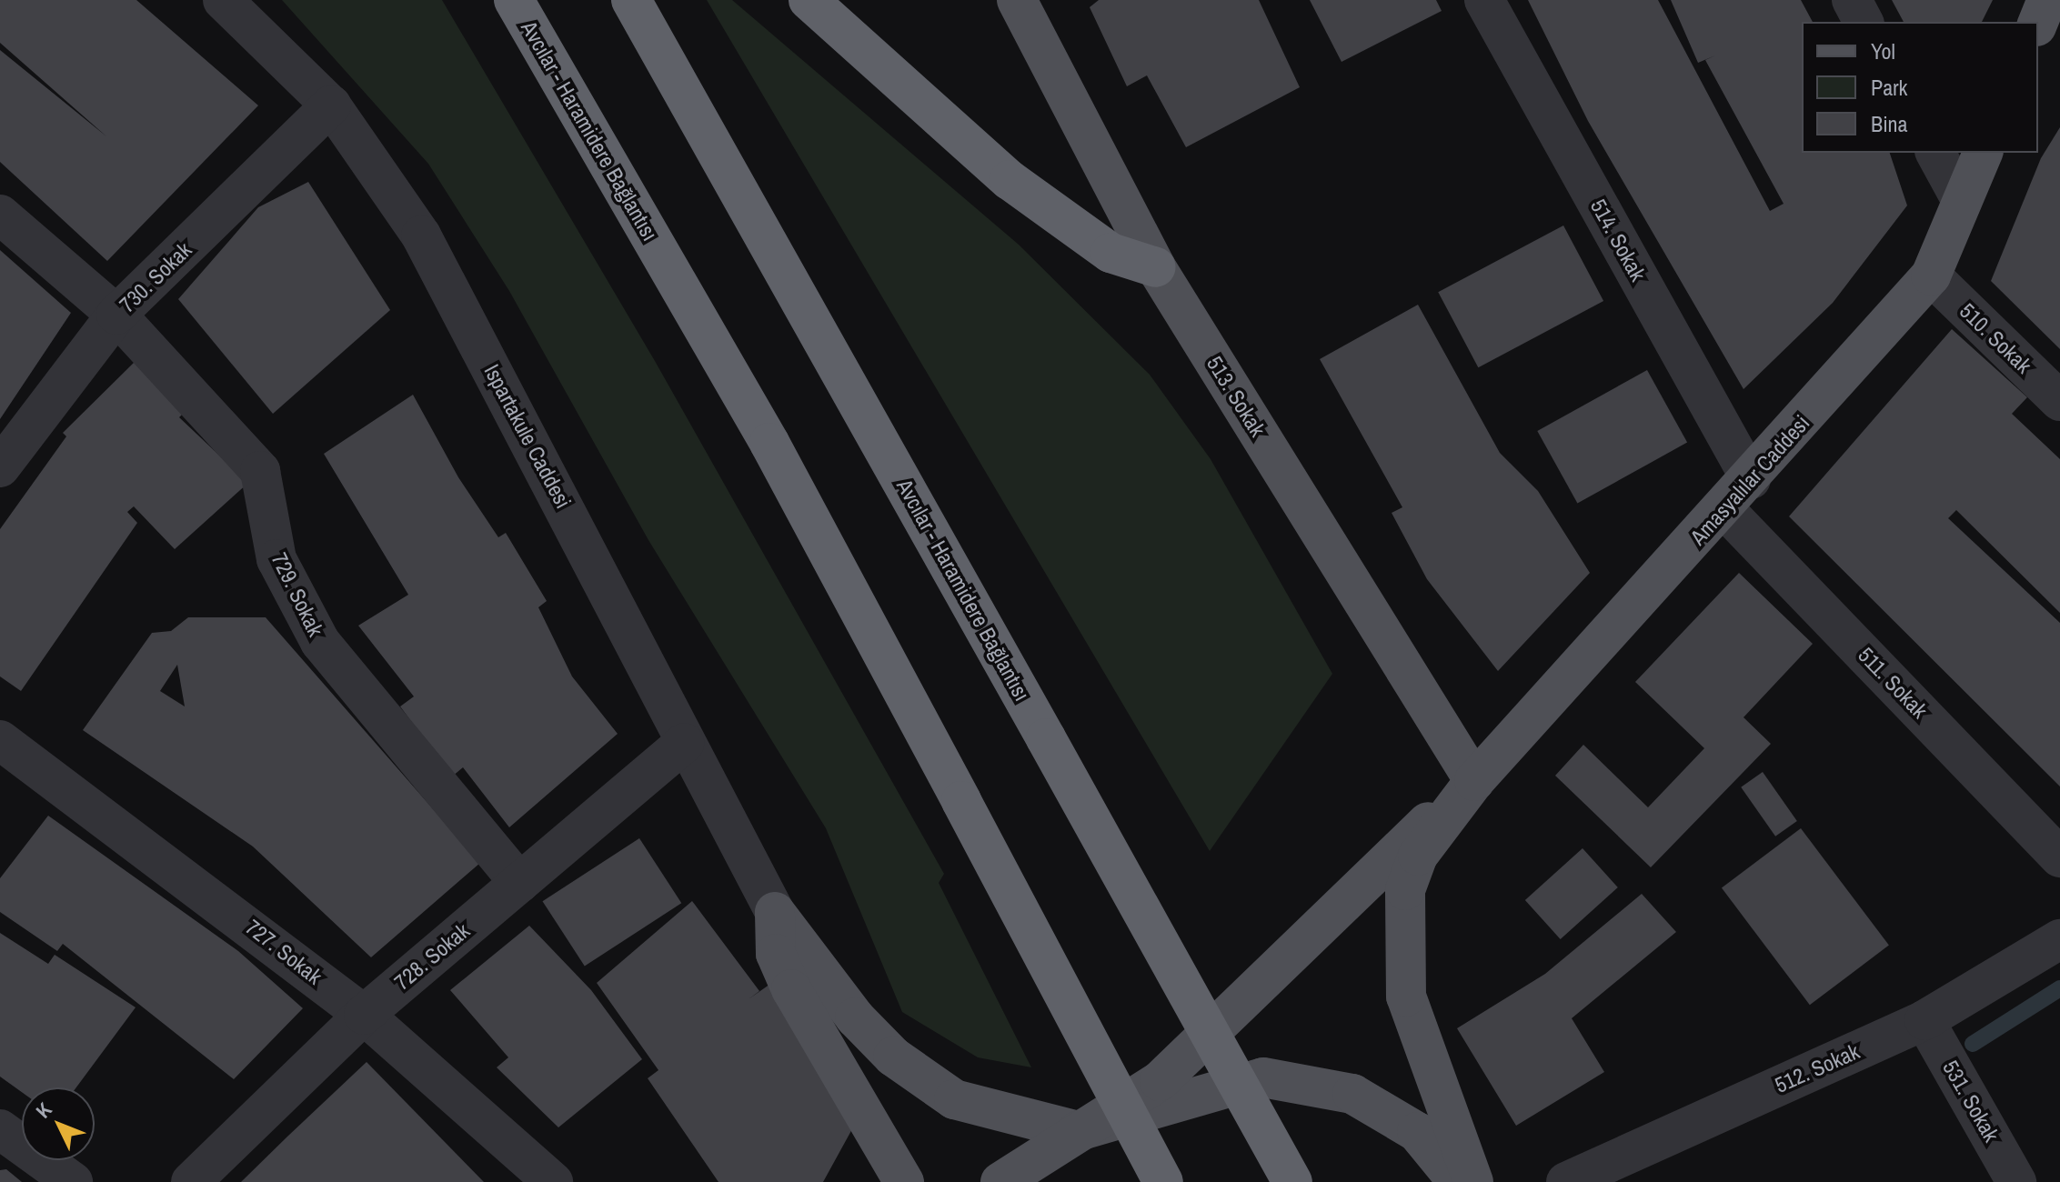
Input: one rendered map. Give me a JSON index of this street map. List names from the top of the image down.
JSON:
{
  "streets": {
    "highway": ["Avcılar - Haramidere Bağlantısı"],
    "main road": ["513. Sokak", "Amasyalılar Caddesi"],
    "street": [
      "514. Sokak",
      "730. Sokak",
      "510. Sokak",
      "Ispartakule Caddesi",
      "729. Sokak",
      "511. Sokak",
      "727. Sokak",
      "728. Sokak",
      "512. Sokak",
      "531. Sokak"
    ]
  },
  "crossings": [
    ["514. Sokak", "Amasyalılar Caddesi"],
    ["730. Sokak", "Ispartakule Caddesi"],
    ["730. Sokak", "729. Sokak"],
    ["510. Sokak", "Amasyalılar Caddesi"],
    ["513. Sokak", "Amasyalılar Caddesi"],
    ["Ispartakule Caddesi", "728. Sokak"],
    ["Amasyalılar Caddesi", "511. Sokak"],
    ["729. Sokak", "728. Sokak"],
    ["727. Sokak", "728. Sokak"],
    ["512. Sokak", "531. Sokak"]
  ],
  "legend": ["Yol", "Park", "Bina"],
  "north": "top left"
}
